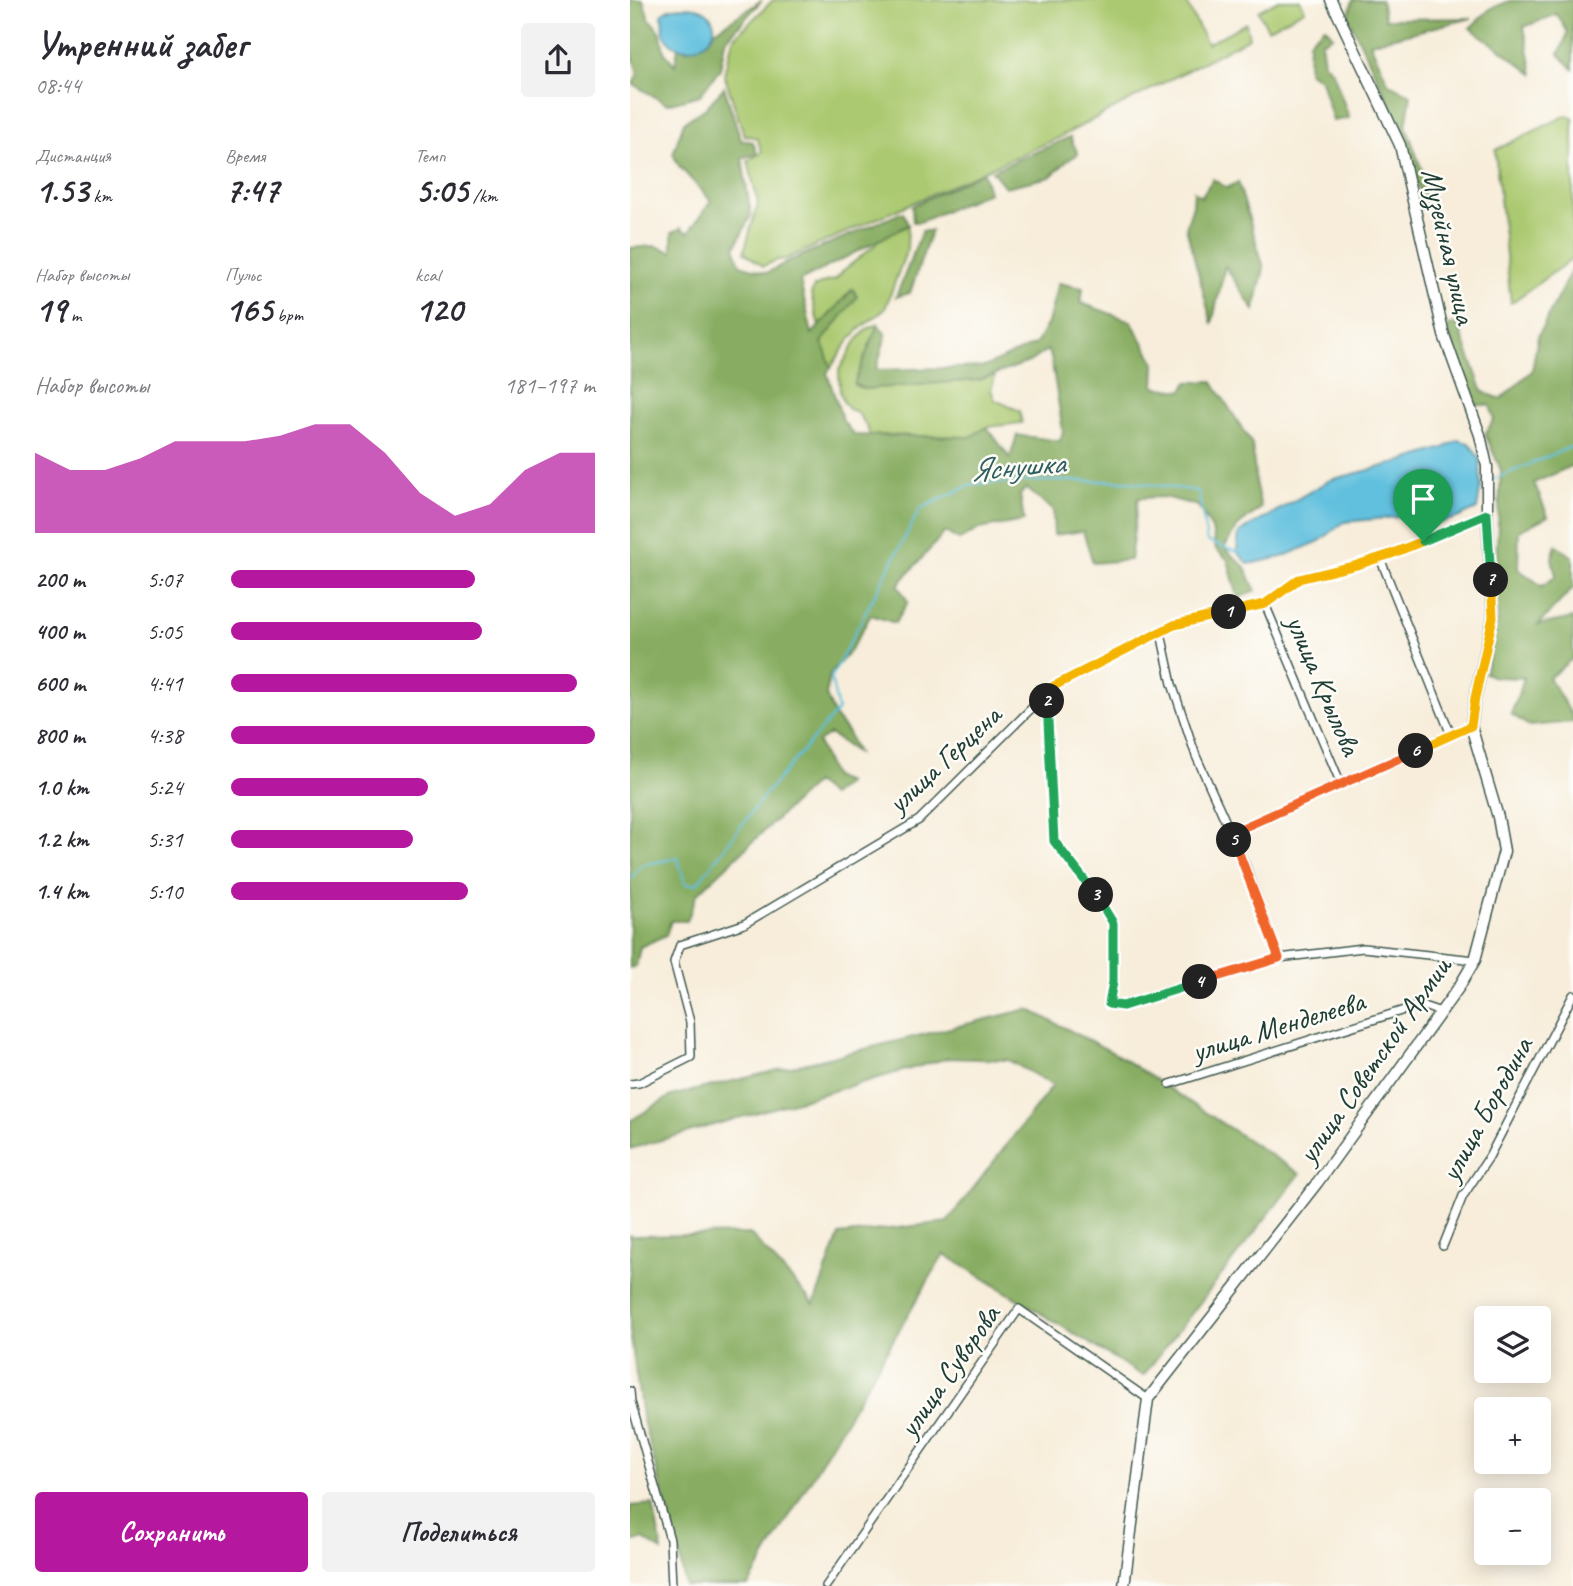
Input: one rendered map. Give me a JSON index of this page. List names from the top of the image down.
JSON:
{
  "streets": {
    "street": [
      "Музейная улица",
      "улица Крылова",
      "улица Герцена",
      "улица Менделеева",
      "улица Советской Армии",
      "улица Бородина",
      "улица Суворова"
    ]
  },
  "crossings": [
    ["Музейная улица", "улица Герцена"],
    ["Музейная улица", "улица Советской Армии"],
    ["улица Крылова", "улица Герцена"],
    ["улица Герцена", "улица Советской Армии"],
    ["улица Менделеева", "улица Советской Армии"],
    ["улица Советской Армии", "улица Суворова"]
  ],
  "water": ["Яснушка"],
  "page": {
    "heading": ["Утренний забег", "08:44"],
    "stats": [
      ["Дистанция", "1.53 km"],
      ["Время", "7:47"],
      ["Темп", "5:05 /km"],
      ["Набор высоты", "19 m"],
      ["Пульс", "165 bpm"],
      ["kcal", "120"]
    ],
    "chart": ["Набор высоты", "181–197 m"],
    "list": [
      {
        "name": "200 m",
        "note": "5:07"
      },
      {
        "name": "400 m",
        "note": "5:05"
      },
      {
        "name": "600 m",
        "note": "4:41"
      },
      {
        "name": "800 m",
        "note": "4:38"
      },
      {
        "name": "1.0 km",
        "note": "5:24"
      },
      {
        "name": "1.2 km",
        "note": "5:31"
      },
      {
        "name": "1.4 km",
        "note": "5:10"
      }
    ],
    "pins": [
      "7",
      "1",
      "2",
      "6",
      "5",
      "3",
      "4"
    ],
    "map_buttons": ["+", "−"],
    "buttons": ["Сохранить", "Поделиться"]
  }
}
